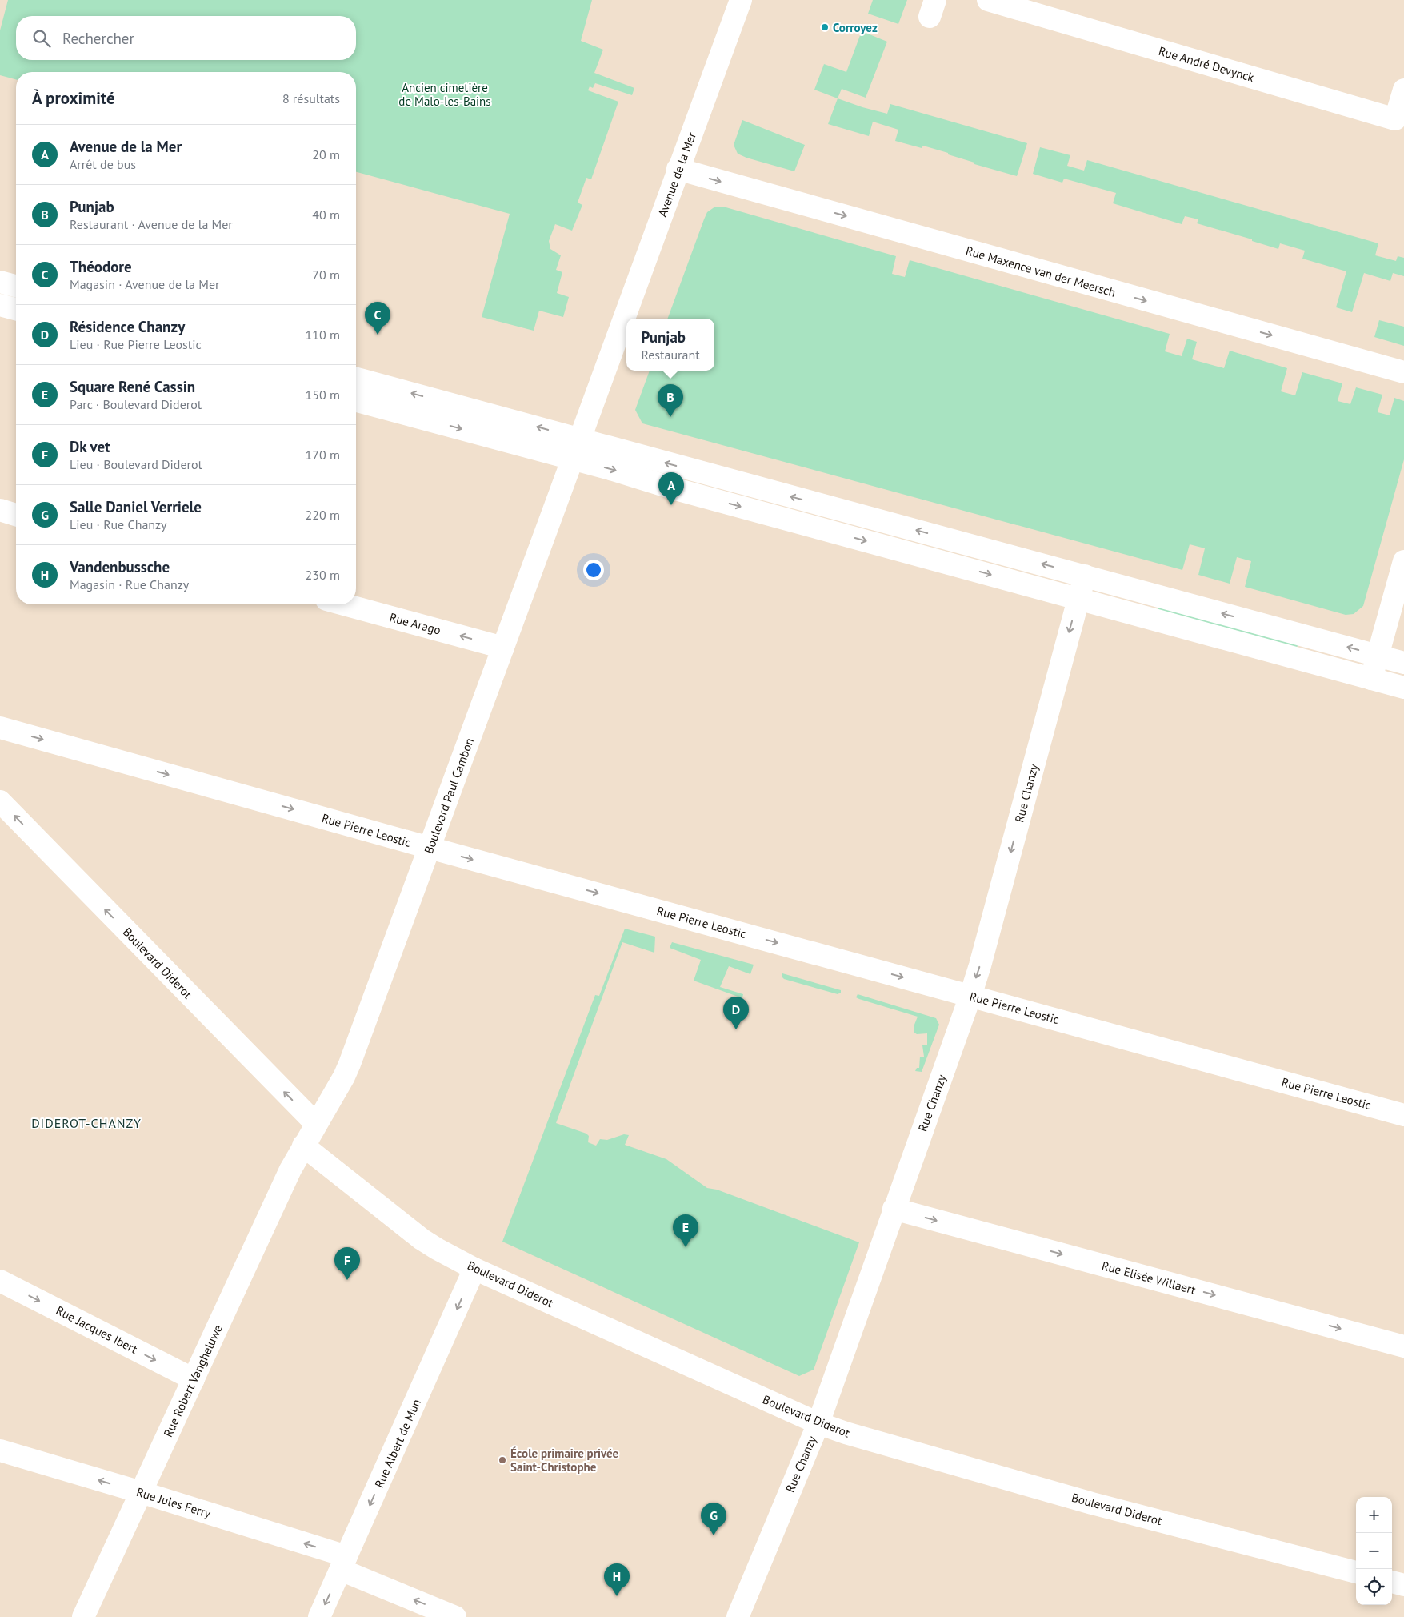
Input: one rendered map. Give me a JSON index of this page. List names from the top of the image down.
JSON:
{
  "streets": {
    "street": [
      "Rue André Devynck",
      "Avenue de la Mer",
      "Rue Maxence van der Meersch",
      "Rue Arago",
      "Rue Chanzy",
      "Boulevard Paul Cambon",
      "Rue Pierre Leostic",
      "Boulevard Diderot",
      "Rue Elisée Willaert",
      "Rue Jacques Ibert",
      "Rue Robert Vangheluwe",
      "Rue Albert de Mun",
      "Rue Jules Ferry"
    ]
  },
  "crossings": [
    ["Avenue de la Mer", "Rue Maxence van der Meersch"],
    ["Avenue de la Mer", "Boulevard Paul Cambon"],
    ["Rue Arago", "Boulevard Paul Cambon"],
    ["Rue Chanzy", "Rue Pierre Leostic"],
    ["Rue Chanzy", "Boulevard Diderot"],
    ["Rue Chanzy", "Rue Elisée Willaert"],
    ["Boulevard Paul Cambon", "Rue Pierre Leostic"],
    ["Boulevard Paul Cambon", "Boulevard Diderot"],
    ["Boulevard Paul Cambon", "Rue Robert Vangheluwe"],
    ["Boulevard Diderot", "Rue Robert Vangheluwe"],
    ["Boulevard Diderot", "Rue Albert de Mun"],
    ["Rue Jacques Ibert", "Rue Robert Vangheluwe"],
    ["Rue Robert Vangheluwe", "Rue Jules Ferry"],
    ["Rue Albert de Mun", "Rue Jules Ferry"]
  ],
  "one_way": [
    "Rue Maxence van der Meersch",
    "Rue Arago",
    "Rue Chanzy",
    "Rue Pierre Leostic",
    "Rue Elisée Willaert",
    "Rue Jacques Ibert",
    "Rue Albert de Mun",
    "Rue Jules Ferry"
  ],
  "districts": ["DIDEROT-CHANZY"],
  "parks": ["Ancien cimetière de Malo-les-Bains"],
  "places": ["Corroyez", "École primaire privée Saint-Christophe"],
  "page": {
    "search": "Rechercher",
    "heading": ["À proximité", "8 résultats"],
    "list": [
      {
        "mark": "A",
        "name": "Avenue de la Mer",
        "note": "Arrêt de bus",
        "value": "20 m"
      },
      {
        "mark": "B",
        "name": "Punjab",
        "note": "Restaurant · Avenue de la Mer",
        "value": "40 m"
      },
      {
        "mark": "C",
        "name": "Théodore",
        "note": "Magasin · Avenue de la Mer",
        "value": "70 m"
      },
      {
        "mark": "D",
        "name": "Résidence Chanzy",
        "note": "Lieu · Rue Pierre Leostic",
        "value": "110 m"
      },
      {
        "mark": "E",
        "name": "Square René Cassin",
        "note": "Parc · Boulevard Diderot",
        "value": "150 m"
      },
      {
        "mark": "F",
        "name": "Dk vet",
        "note": "Lieu · Boulevard Diderot",
        "value": "170 m"
      },
      {
        "mark": "G",
        "name": "Salle Daniel Verriele",
        "note": "Lieu · Rue Chanzy",
        "value": "220 m"
      },
      {
        "mark": "H",
        "name": "Vandenbussche",
        "note": "Magasin · Rue Chanzy",
        "value": "230 m"
      }
    ],
    "pins": [
      "C",
      "B",
      "A",
      "D",
      "E",
      "F",
      "G",
      "H"
    ],
    "popup": ["Punjab", "Restaurant"],
    "map_buttons": ["+", "−"]
  }
}
